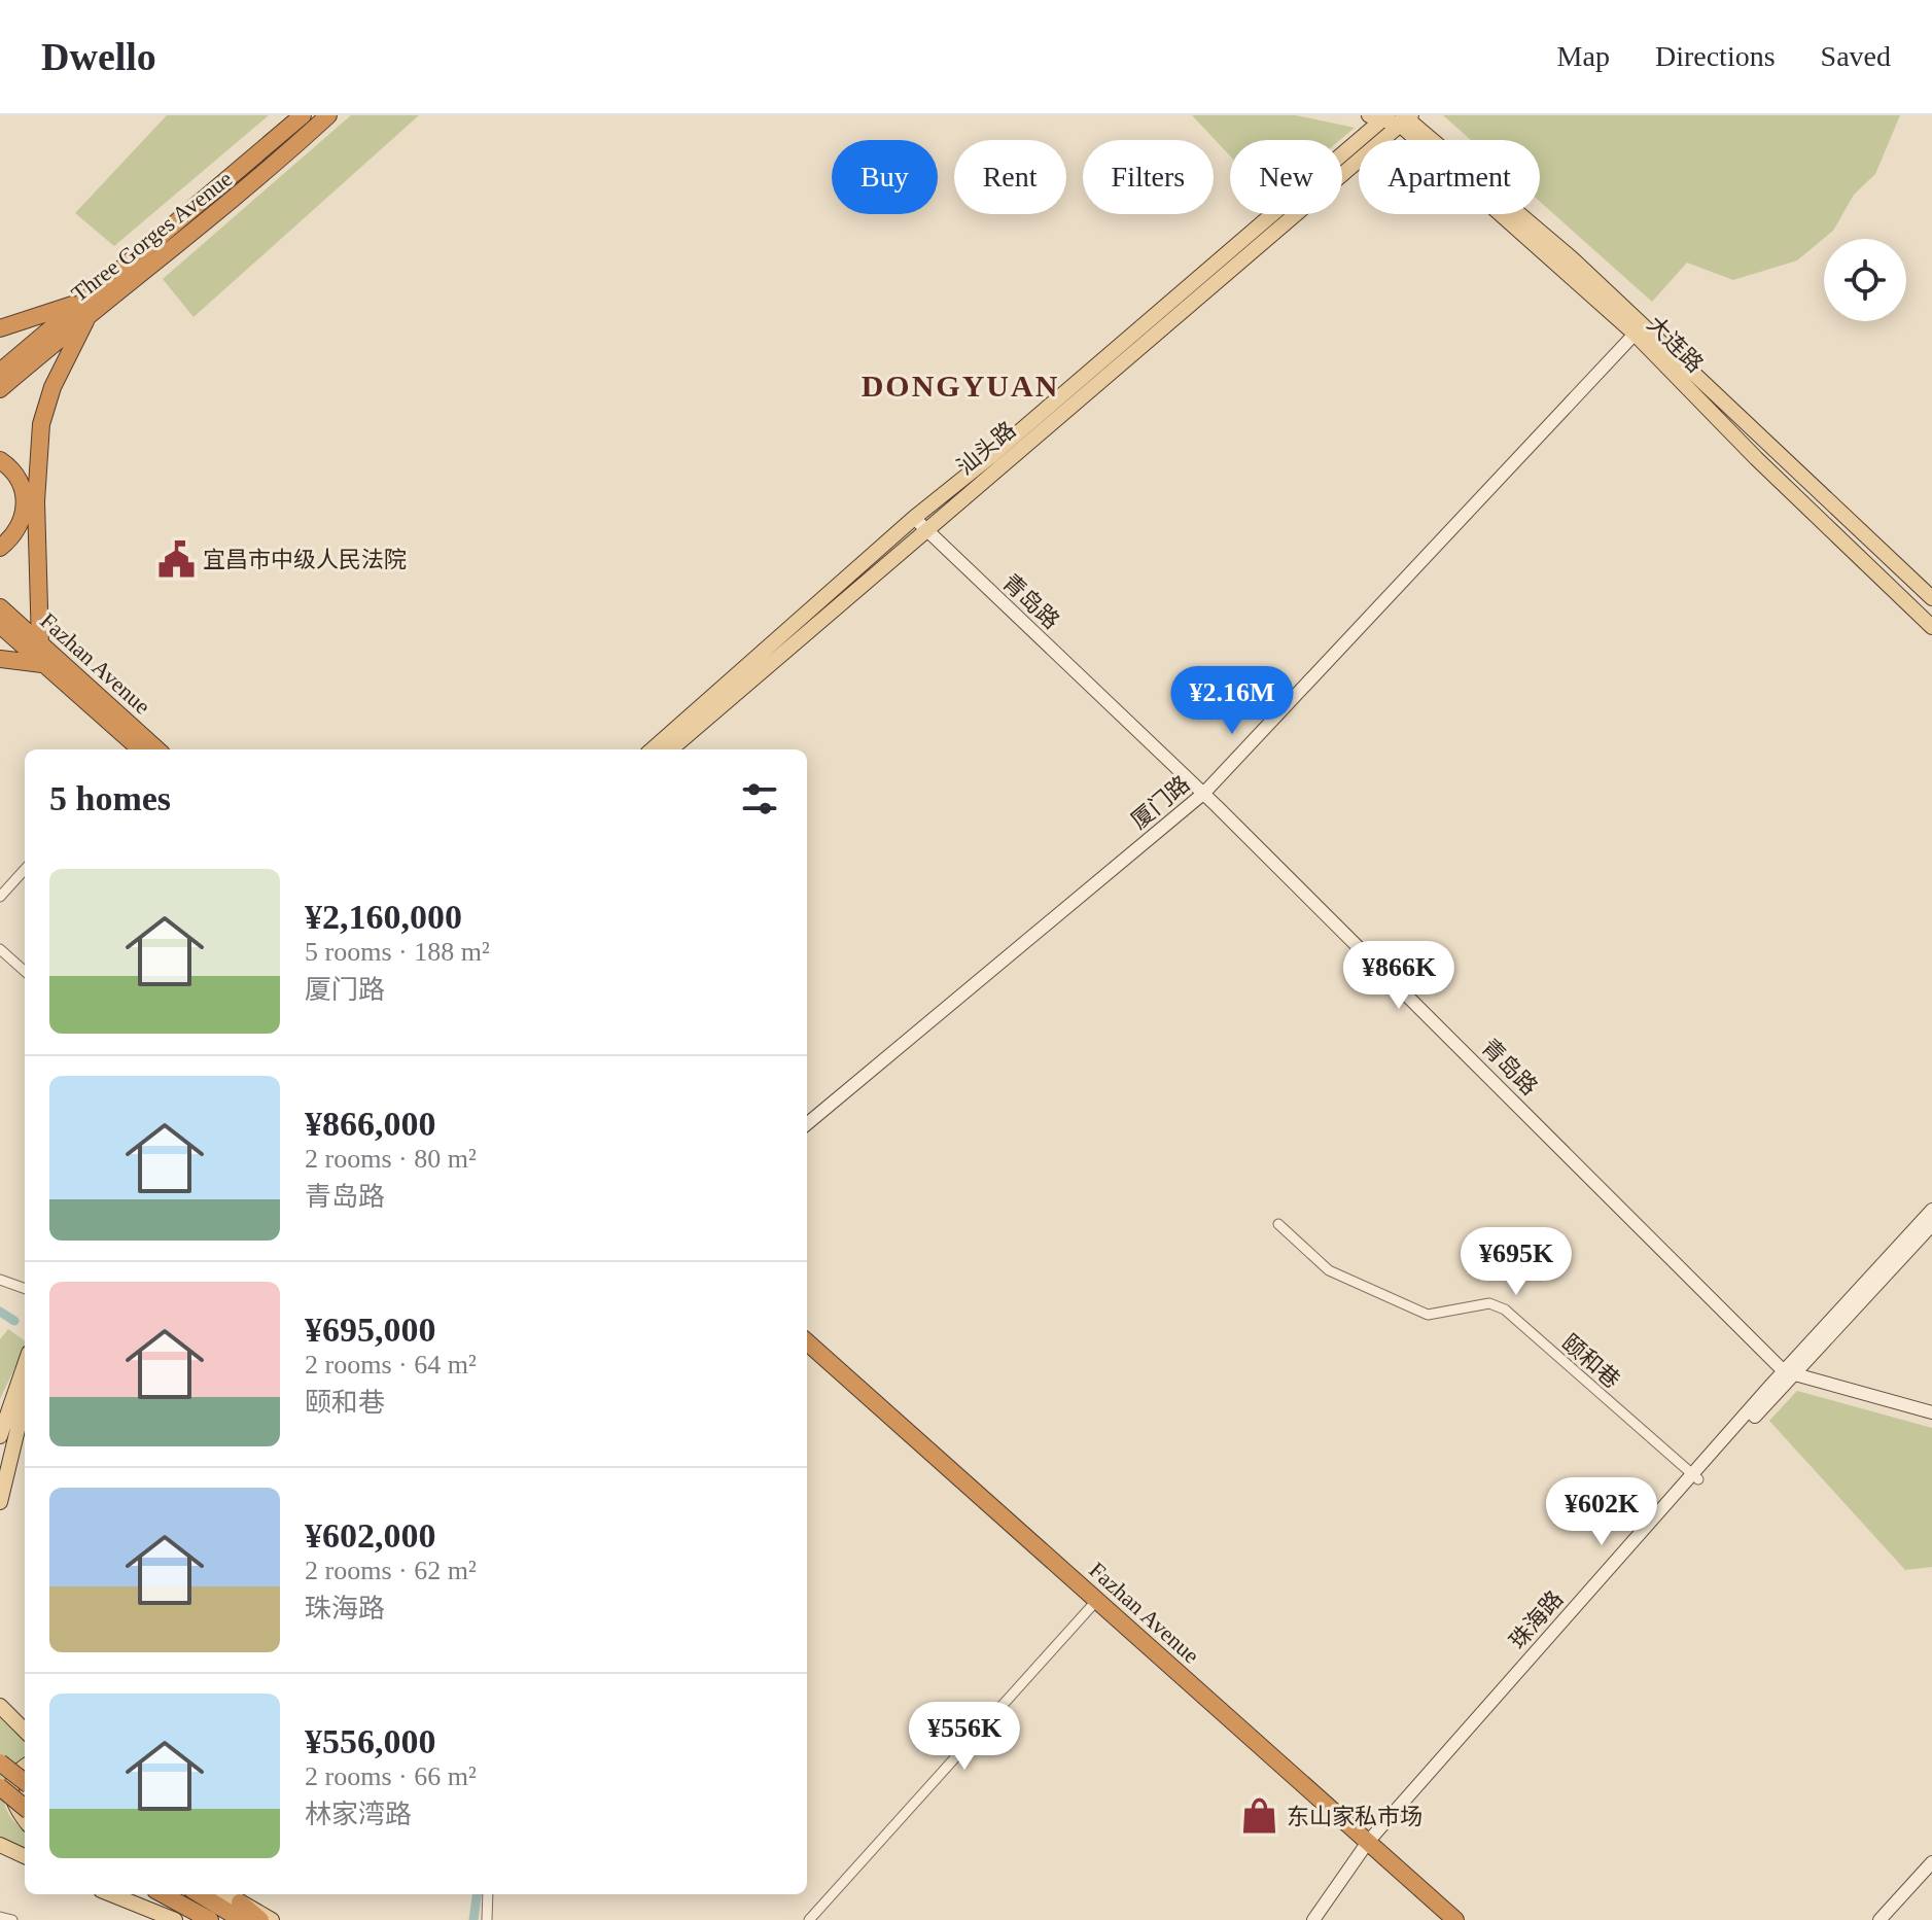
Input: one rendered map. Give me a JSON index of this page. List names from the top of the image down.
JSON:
{
  "streets": {
    "highway": ["Three Gorges Avenue", "Fazhan Avenue"],
    "main road": ["大连路", "汕头路"],
    "street": [
      "青岛路",
      "厦门路",
      "颐和巷",
      "珠海路"
    ]
  },
  "crossings": [
    ["大连路", "汕头路"],
    ["大连路", "厦门路"],
    ["汕头路", "青岛路"],
    ["青岛路", "厦门路"],
    ["青岛路", "珠海路"],
    ["Fazhan Avenue", "珠海路"],
    ["颐和巷", "珠海路"]
  ],
  "districts": ["DONGYUAN"],
  "places": {
    "public building": ["宜昌市中级人民法院"],
    "shop": ["东山家私市场"]
  },
  "page": {
    "header": "Dwello",
    "nav": ["Map", "Directions", "Saved"],
    "chip": [
      "Buy",
      "Rent",
      "Filters",
      "New",
      "Apartment"
    ],
    "price": [
      "¥2.16M",
      "¥866K",
      "¥695K",
      "¥602K",
      "¥556K"
    ],
    "heading": "5 homes",
    "list": [
      {
        "name": "¥2,160,000",
        "note": "5 rooms · 188 m² · 厦门路"
      },
      {
        "name": "¥866,000",
        "note": "2 rooms · 80 m² · 青岛路"
      },
      {
        "name": "¥695,000",
        "note": "2 rooms · 64 m² · 颐和巷"
      },
      {
        "name": "¥602,000",
        "note": "2 rooms · 62 m² · 珠海路"
      },
      {
        "name": "¥556,000",
        "note": "2 rooms · 66 m² · 林家湾路"
      }
    ]
  }
}
